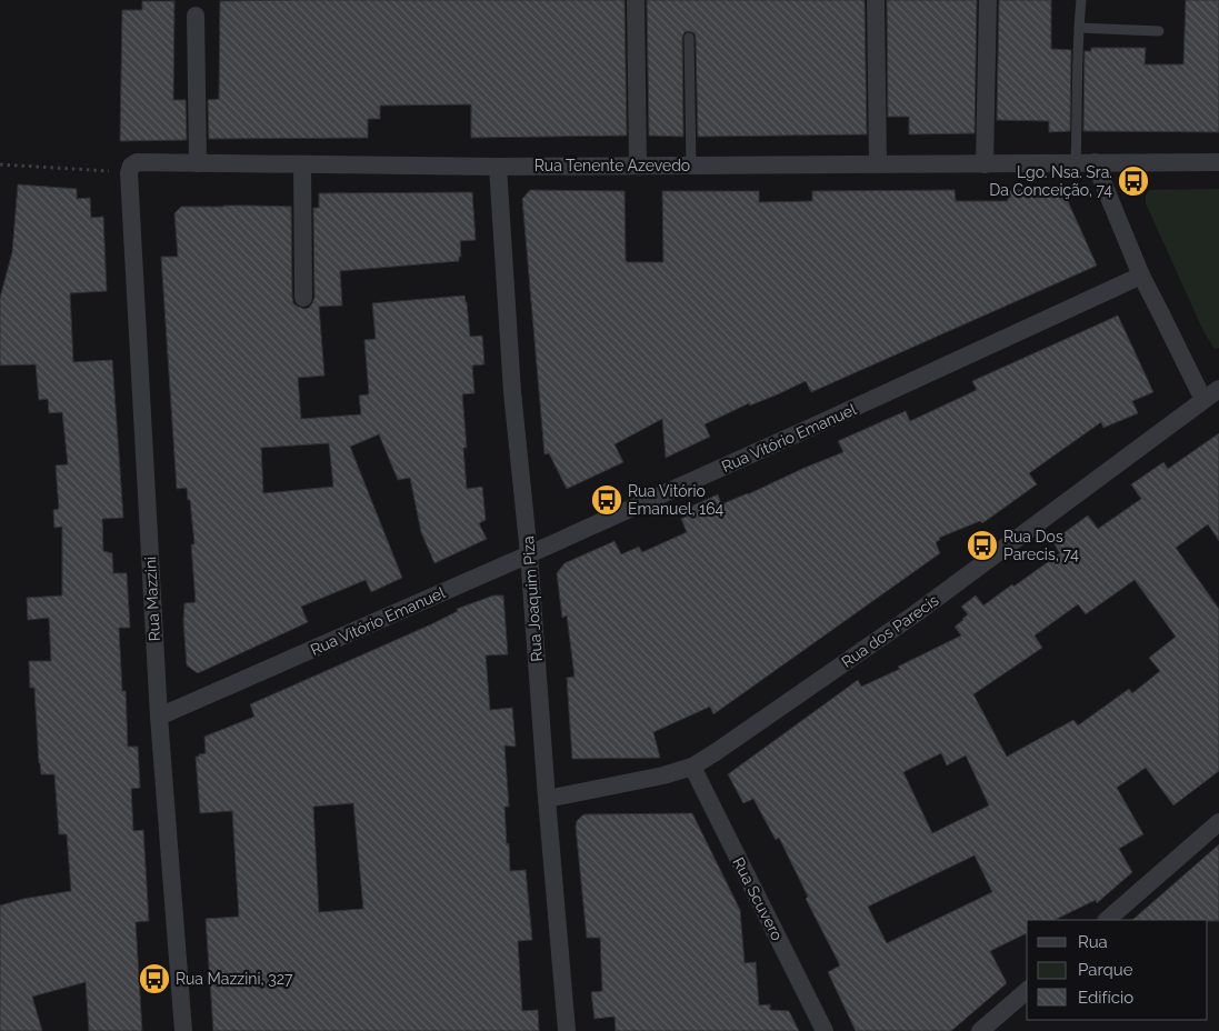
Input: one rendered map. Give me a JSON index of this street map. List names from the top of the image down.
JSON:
{
  "streets": {
    "street": [
      "Rua Tenente Azevedo",
      "Rua Vitório Emanuel",
      "Rua Mazzini",
      "Rua Joaquim Piza",
      "Rua dos Parecis",
      "Rua Scuvero"
    ]
  },
  "crossings": [
    ["Rua Tenente Azevedo", "Rua Mazzini"],
    ["Rua Tenente Azevedo", "Rua Joaquim Piza"],
    ["Rua Vitório Emanuel", "Rua Mazzini"],
    ["Rua Vitório Emanuel", "Rua Joaquim Piza"],
    ["Rua Joaquim Piza", "Rua dos Parecis"],
    ["Rua dos Parecis", "Rua Scuvero"]
  ],
  "places": {
    "bus stop": [
      "Lgo. Nsa. Sra. Da Conceição, 74",
      "Rua Vitório Emanuel, 164",
      "Rua Dos Parecis, 74",
      "Rua Mazzini, 327"
    ]
  },
  "legend": ["Rua", "Parque", "Edifício"]
}
